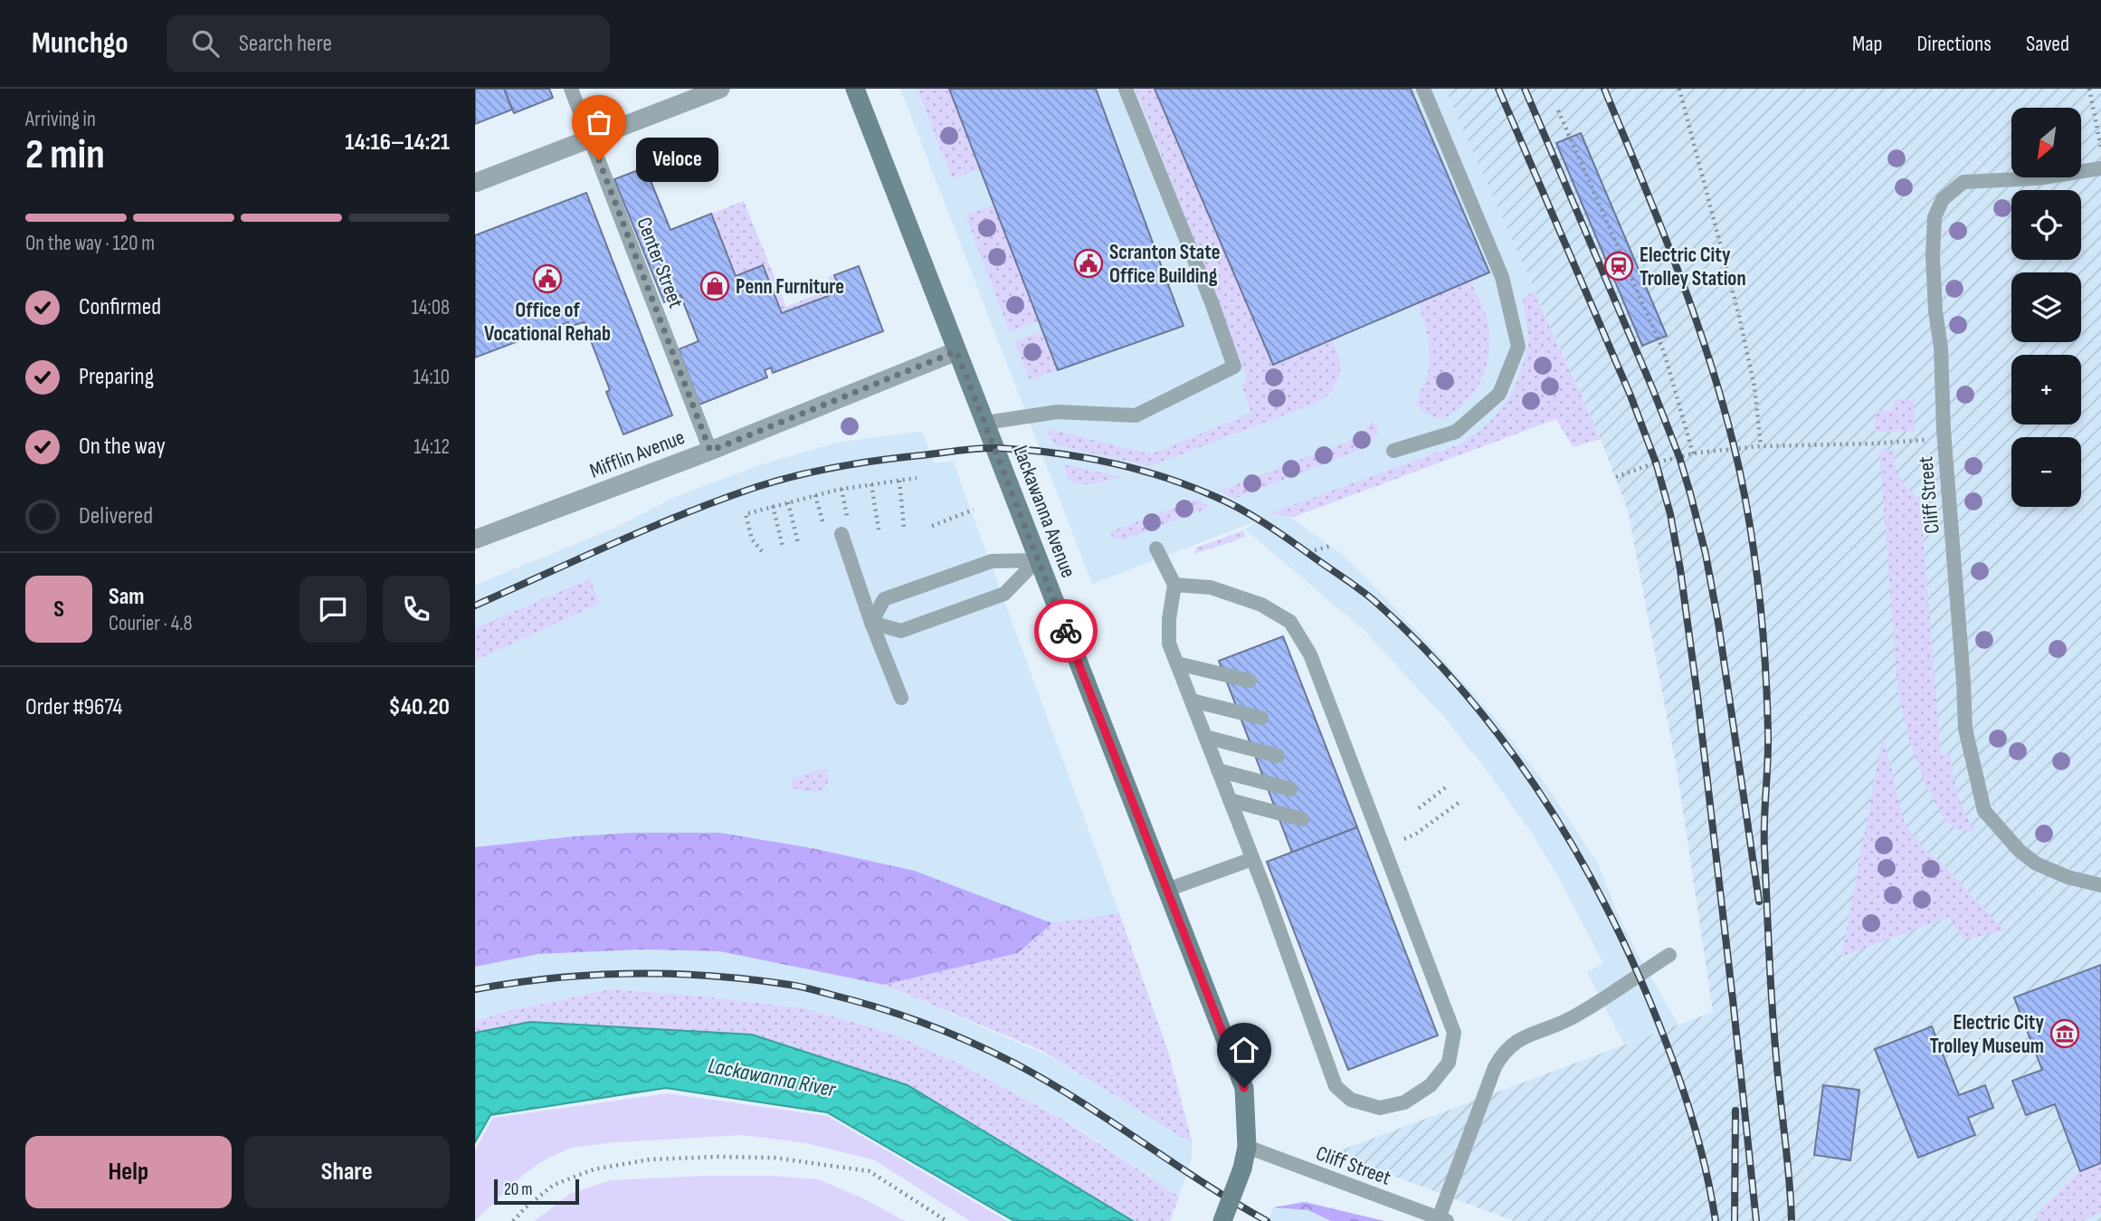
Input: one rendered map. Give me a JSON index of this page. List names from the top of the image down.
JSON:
{
  "streets": {
    "main road": ["Lackawanna Avenue"],
    "street": ["Mifflin Avenue"],
    "lane": ["Center Street", "Cliff Street"]
  },
  "crossings": [
    ["Center Street", "Mifflin Avenue"],
    ["Mifflin Avenue", "Lackawanna Avenue"],
    ["Cliff Street", "Lackawanna Avenue"]
  ],
  "water": ["Lackawanna River"],
  "places": {
    "other": ["Veloce"],
    "public building": ["Scranton State Office Building", "Office of Vocational Rehab"],
    "station": ["Electric City Trolley Station"],
    "shop": ["Penn Furniture"],
    "museum": ["Electric City Trolley Museum"]
  },
  "scale_bar": "20 m",
  "north": "bottom left",
  "page": {
    "header": "Munchgo",
    "search": "Search here",
    "nav": ["Map", "Directions", "Saved"],
    "heading": ["2 min", "Arriving in", "14:16–14:21"],
    "panel": [
      "Sam",
      "Courier · 4.8",
      "Order #9674",
      "$40.20"
    ],
    "map_buttons": ["+", "−"],
    "bubble": "Veloce",
    "bar": "On the way · 120 m",
    "list": [
      ["Confirmed", "14:08"],
      ["Preparing", "14:10"],
      ["On the way", "14:12"],
      "Delivered"
    ],
    "round": "S",
    "buttons": ["Help", "Share"],
    "scale": "20 m"
  }
}
